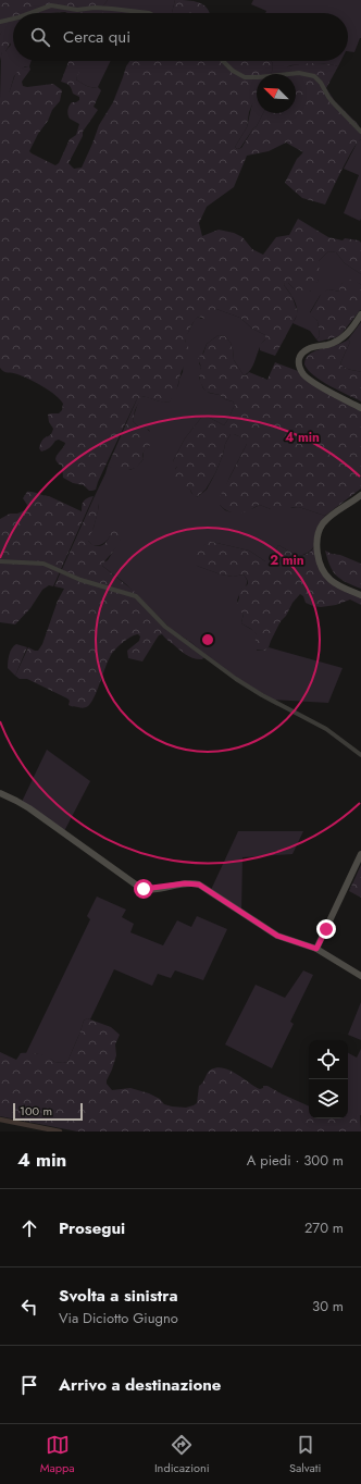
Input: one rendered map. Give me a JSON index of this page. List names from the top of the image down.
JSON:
{
  "scale_bar": "100 m",
  "north": "top left",
  "page": {
    "search": "Cerca qui",
    "scale": "100 m",
    "heading": ["4 min", "A piedi · 300 m"],
    "list": [
      ["Prosegui", "270 m"],
      ["Svolta a sinistra", "Via Diciotto Giugno", "30 m"],
      "Arrivo a destinazione"
    ],
    "nav": ["Mappa", "Indicazioni", "Salvati"]
  },
  "rings": ["4 min", "2 min"]
}
